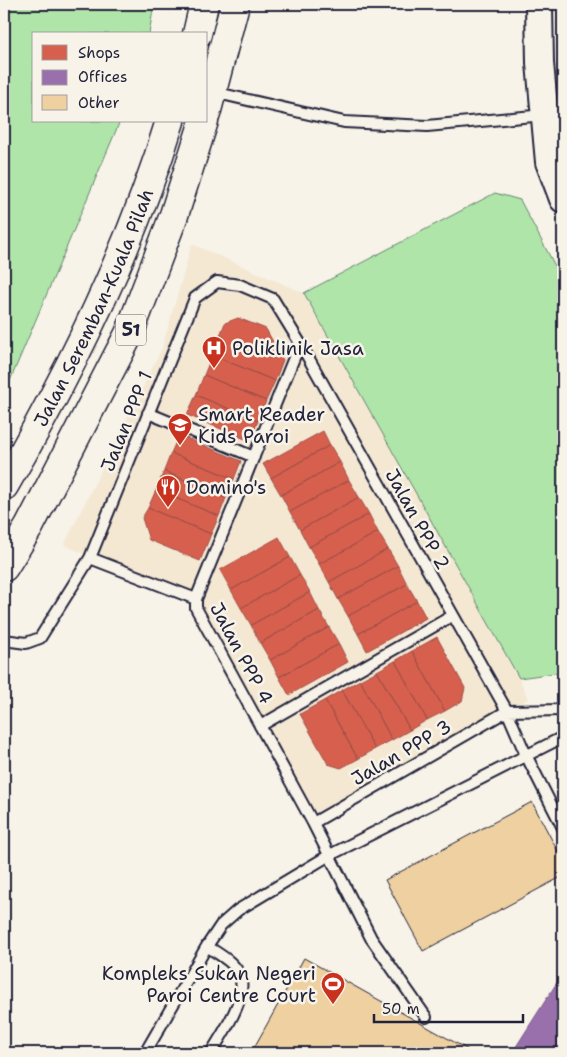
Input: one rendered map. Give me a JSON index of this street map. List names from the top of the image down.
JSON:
{
  "streets": {
    "highway": ["Jalan Seremban-Kuala Pilah", "51"],
    "lane": [
      "Jalan PPP 1",
      "Jalan PPP 2",
      "Jalan PPP 4",
      "Jalan PPP 3"
    ]
  },
  "crossings": [
    ["Jalan PPP 1", "Jalan PPP 2"],
    ["Jalan PPP 1", "Jalan PPP 4"],
    ["Jalan PPP 2", "Jalan PPP 3"],
    ["Jalan PPP 4", "Jalan PPP 3"]
  ],
  "places": {
    "hospital": ["Poliklinik Jasa"],
    "school or university": ["Smart Reader Kids Paroi"],
    "restaurant": ["Domino's"],
    "sports": ["Kompleks Sukan Negeri Paroi Centre Court"]
  },
  "legend": ["Shops", "Offices", "Other"],
  "scale_bar": "50 m"
}
